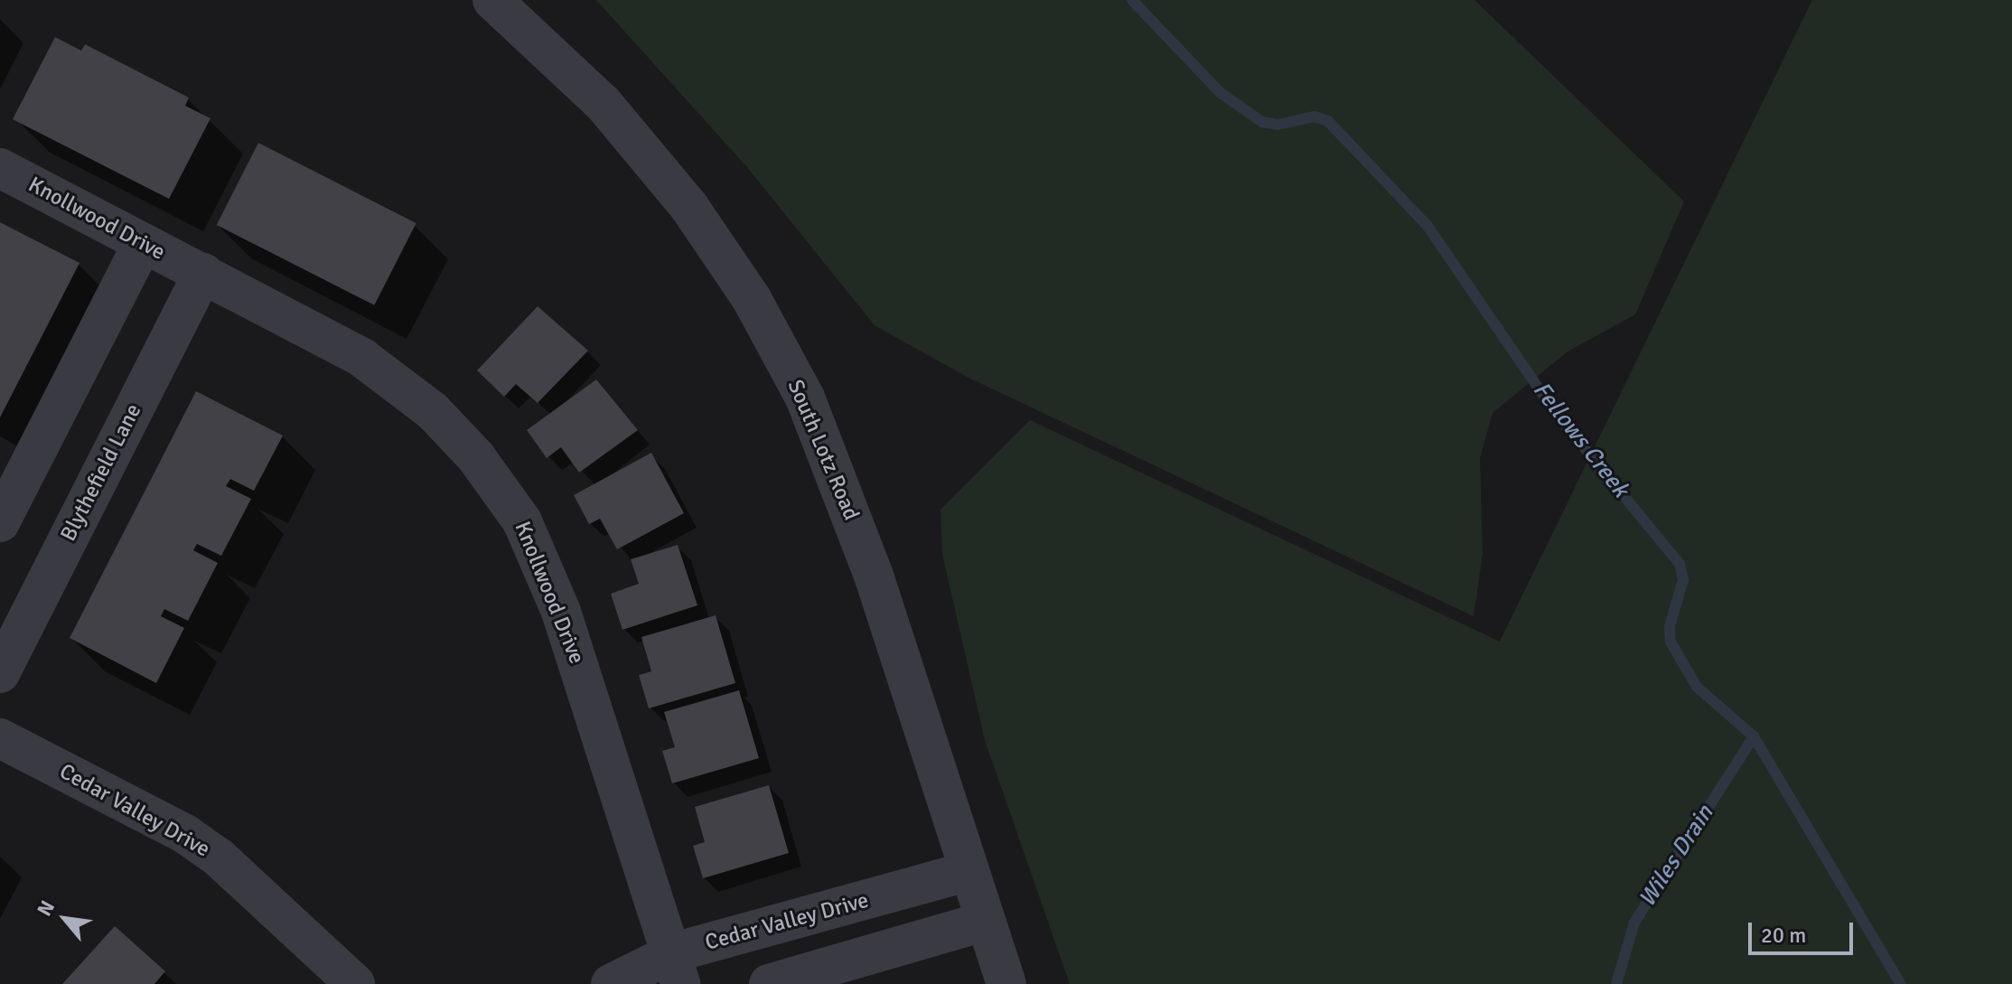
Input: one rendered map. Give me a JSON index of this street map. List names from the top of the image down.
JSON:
{
  "streets": {
    "street": [
      "Knollwood Drive",
      "South Lotz Road",
      "Blythefield Lane",
      "Cedar Valley Drive"
    ]
  },
  "crossings": [
    ["Knollwood Drive", "Blythefield Lane"],
    ["Knollwood Drive", "Cedar Valley Drive"],
    ["South Lotz Road", "Cedar Valley Drive"]
  ],
  "water": ["Fellows Creek", "Wiles Drain"],
  "scale_bar": "20 m",
  "north": "top left"
}
